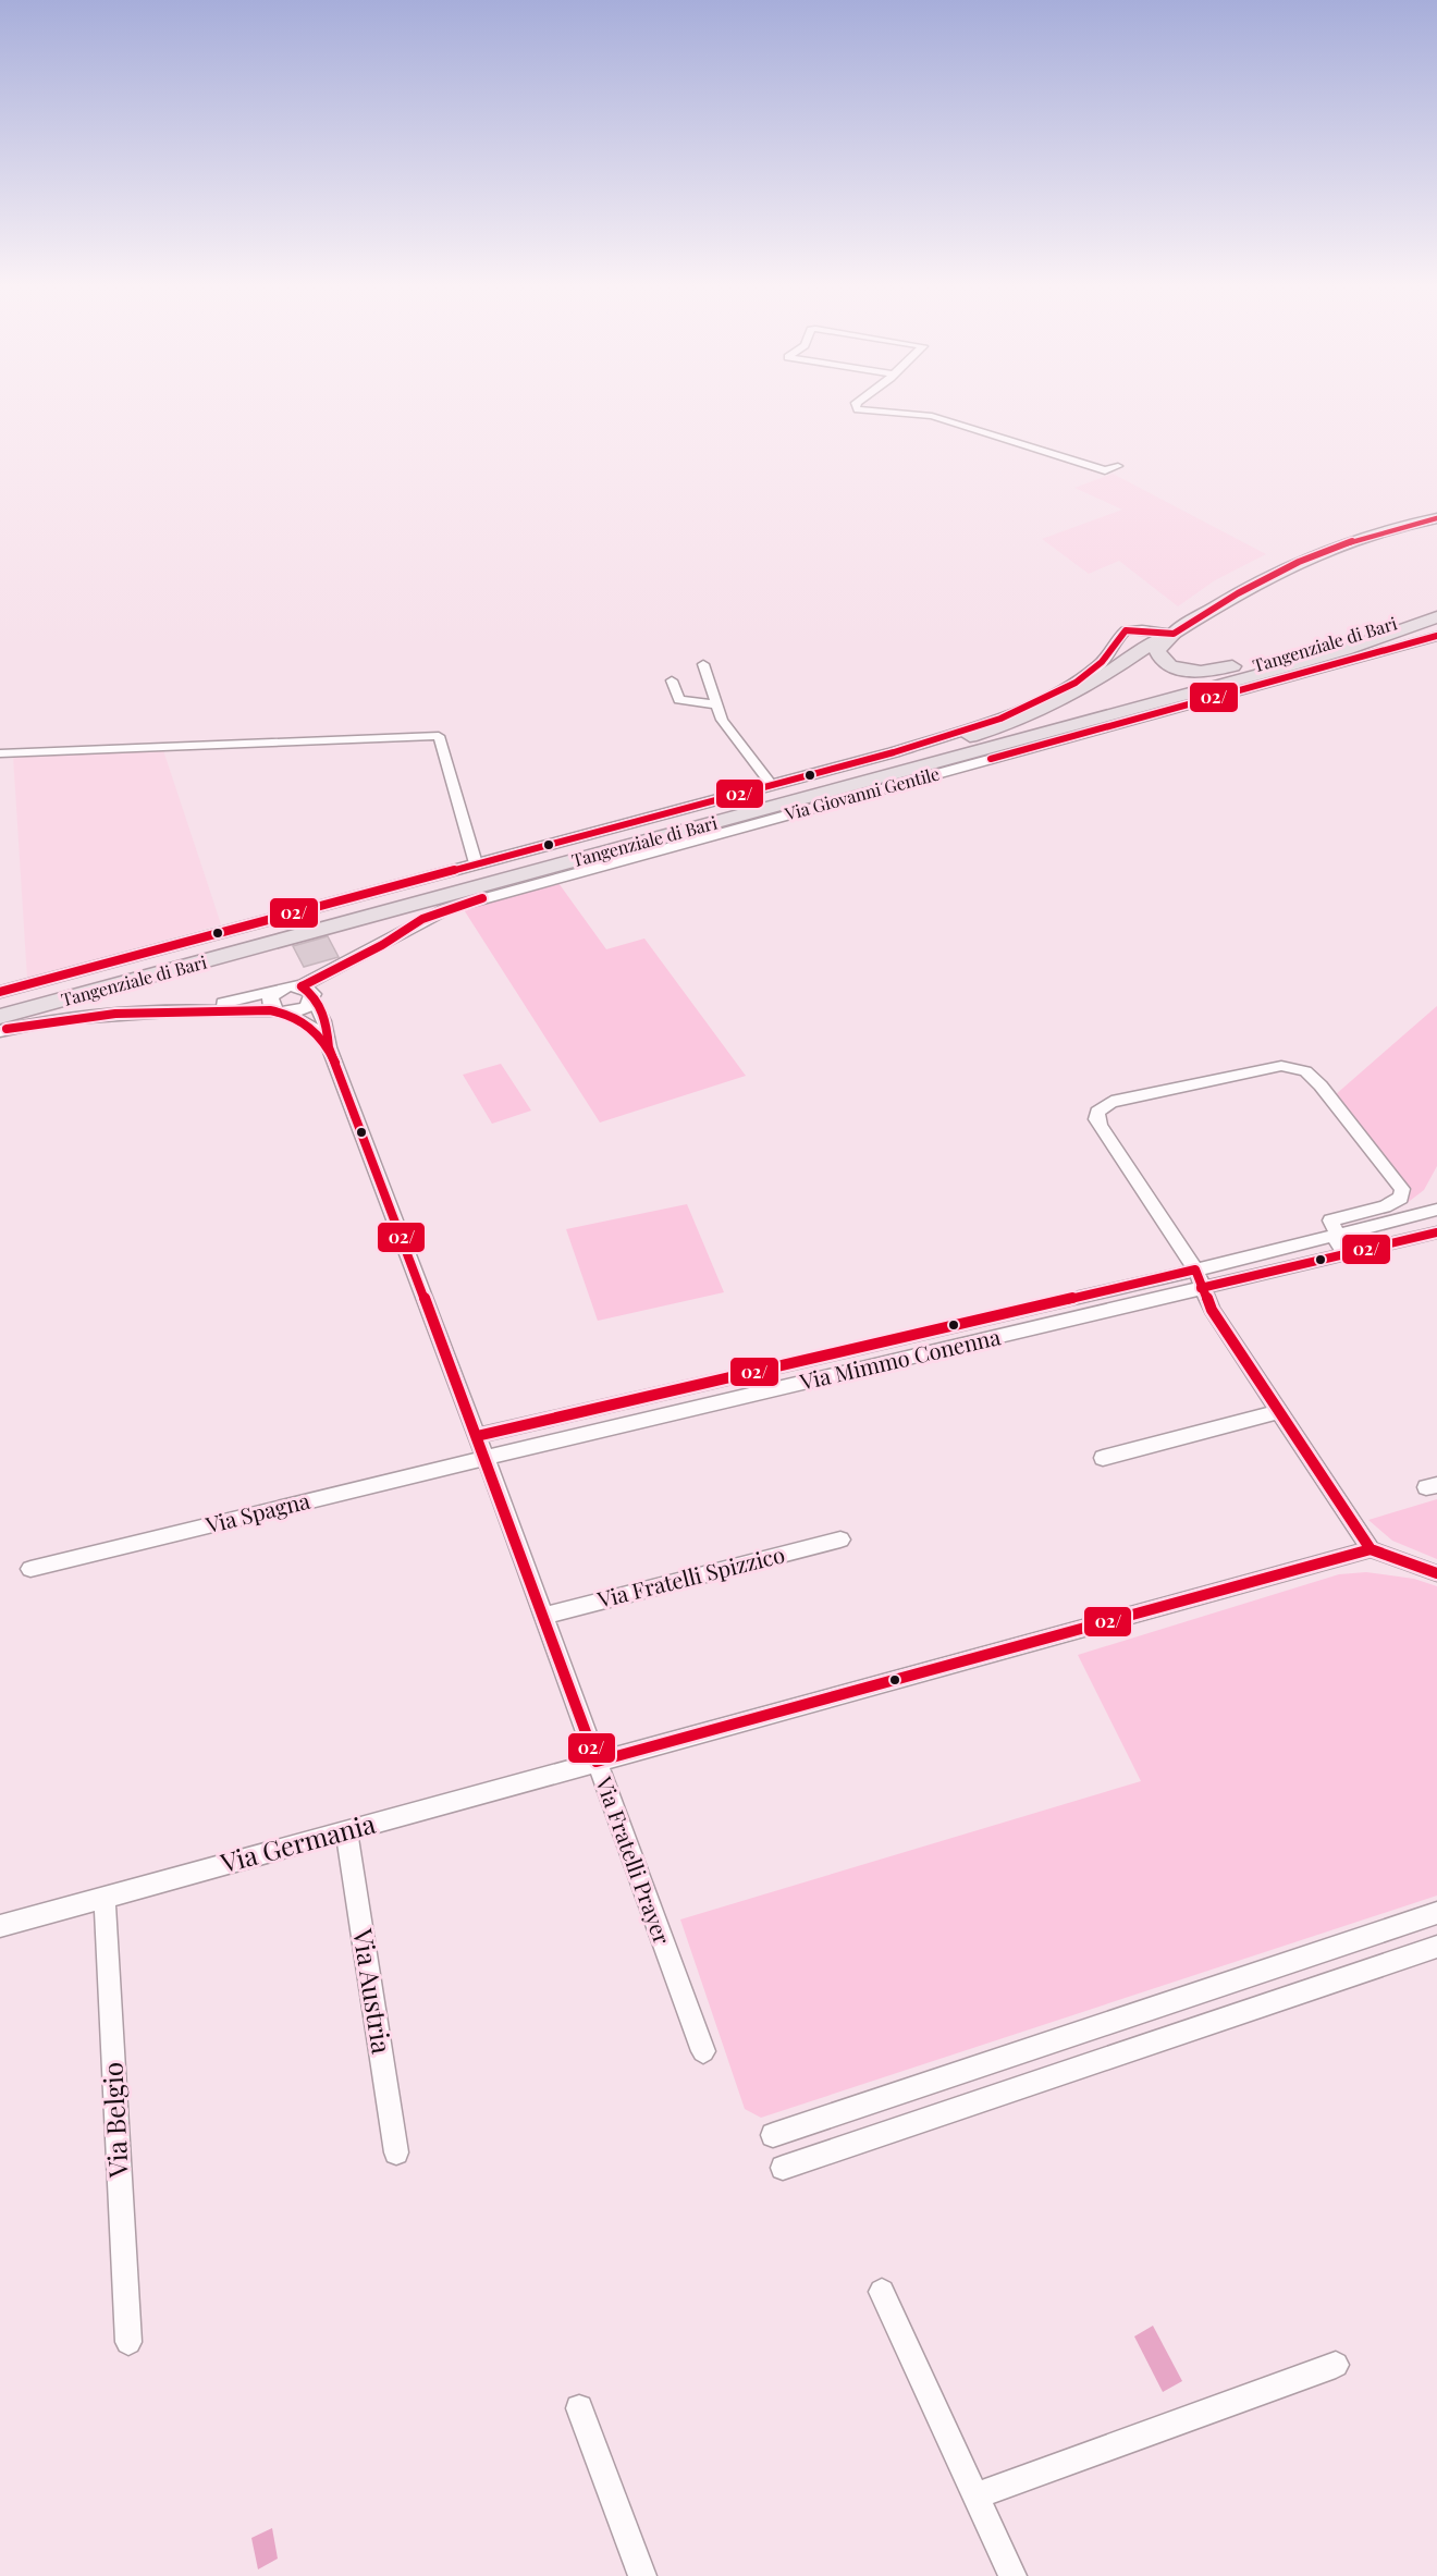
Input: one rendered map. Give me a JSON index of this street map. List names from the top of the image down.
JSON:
{
  "streets": {
    "highway": ["Tangenziale di Bari"],
    "street": [
      "Via Giovanni Gentile",
      "Via Mimmo Conenna",
      "Via Spagna",
      "Via Fratelli Spizzico",
      "Via Germania",
      "Via Fratelli Prayer",
      "Via Austria",
      "Via Belgio"
    ]
  },
  "crossings": [
    ["Via Giovanni Gentile", "Via Fratelli Prayer"],
    ["Via Mimmo Conenna", "Via Spagna"],
    ["Via Mimmo Conenna", "Via Fratelli Prayer"],
    ["Via Spagna", "Via Fratelli Prayer"],
    ["Via Fratelli Spizzico", "Via Fratelli Prayer"],
    ["Via Germania", "Via Fratelli Prayer"],
    ["Via Germania", "Via Austria"],
    ["Via Germania", "Via Belgio"]
  ],
  "lines": ["transit line 02/"]
}
